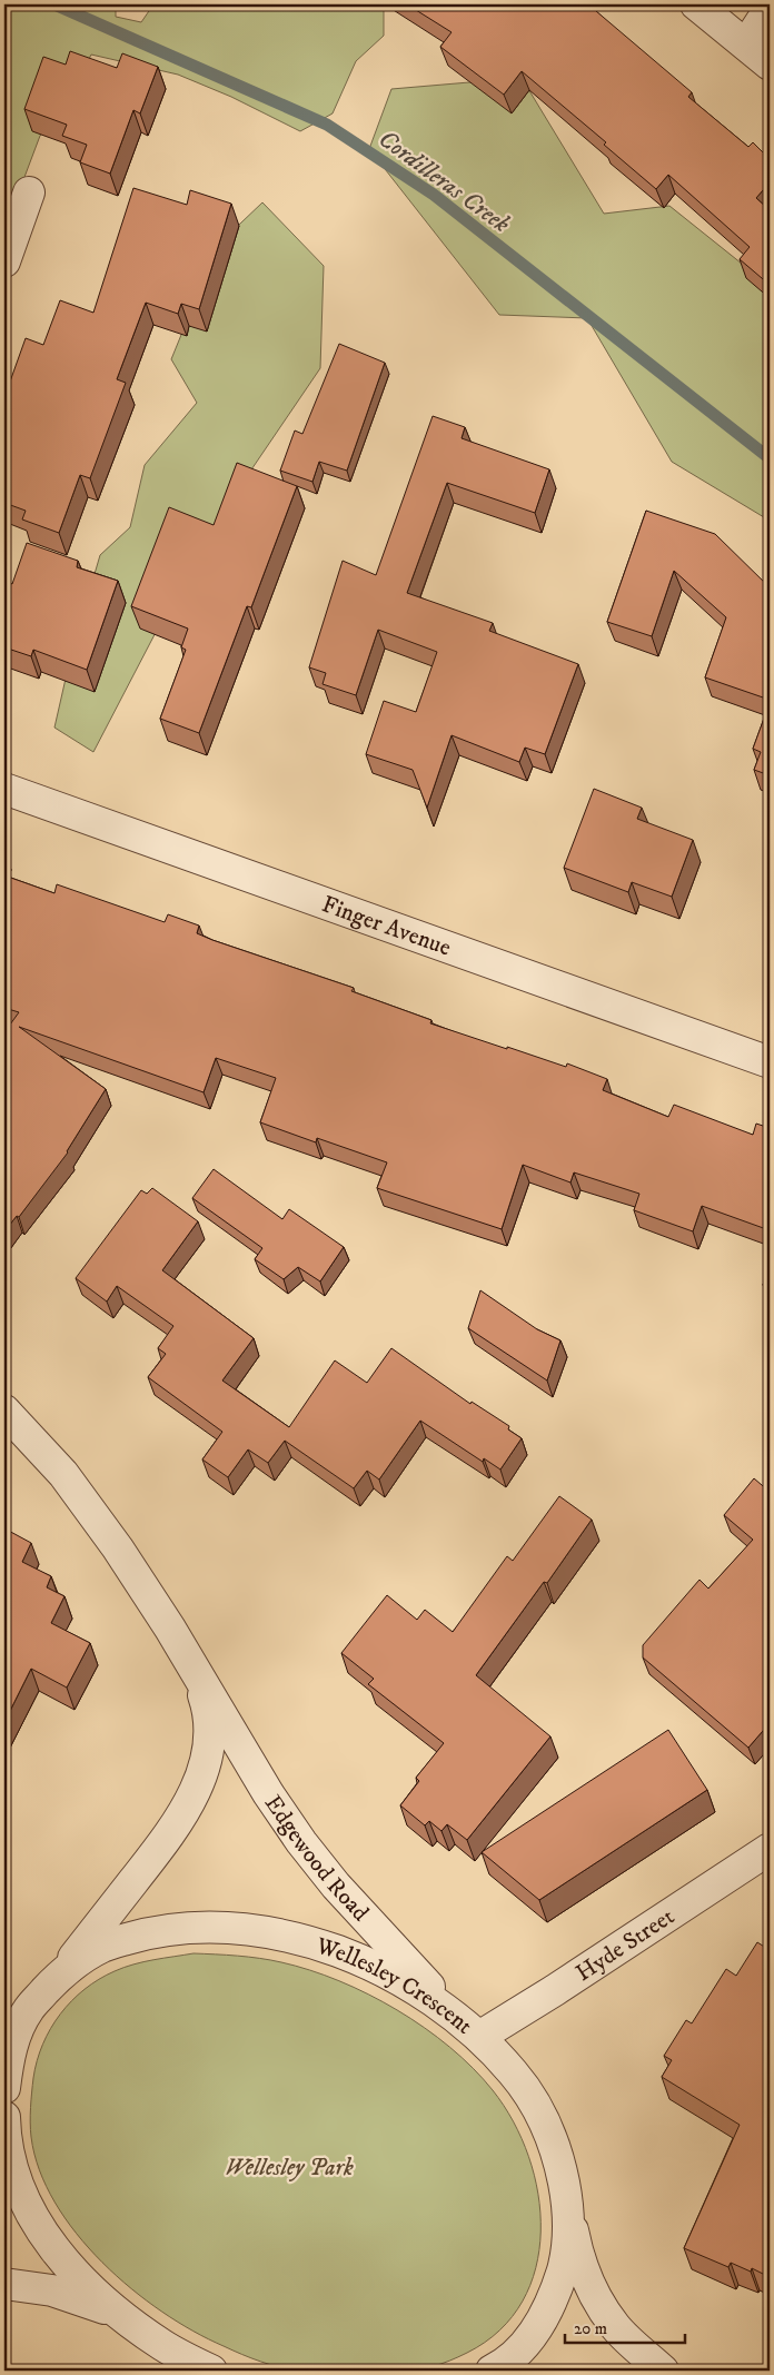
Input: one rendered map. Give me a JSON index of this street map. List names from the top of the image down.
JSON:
{
  "streets": {
    "street": [
      "Finger Avenue",
      "Edgewood Road",
      "Hyde Street",
      "Wellesley Crescent"
    ]
  },
  "crossings": [
    ["Edgewood Road", "Hyde Street"],
    ["Edgewood Road", "Wellesley Crescent"],
    ["Hyde Street", "Wellesley Crescent"]
  ],
  "water": ["Cordilleras Creek"],
  "parks": ["Wellesley Park"],
  "scale_bar": "20 m"
}
